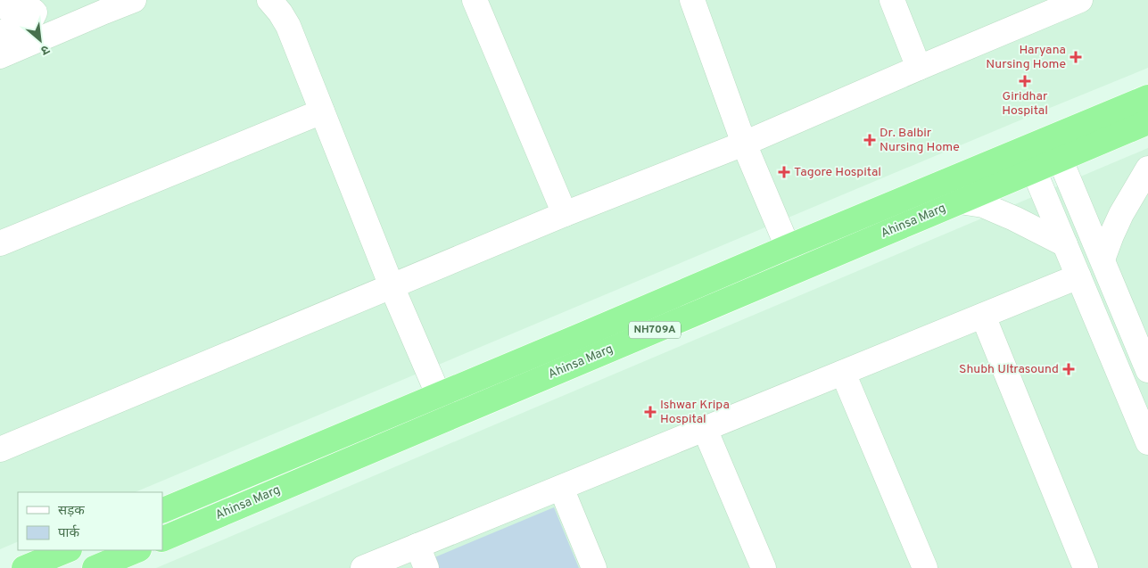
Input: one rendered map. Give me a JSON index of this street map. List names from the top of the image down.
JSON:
{
  "streets": {
    "highway": ["Ahinsa Marg", "NH709A"]
  },
  "places": {
    "health": [
      "Haryana Nursing Home",
      "Giridhar Hospital",
      "Dr. Balbir Nursing Home",
      "Tagore Hospital",
      "Shubh Ultrasound",
      "Ishwar Kripa Hospital"
    ]
  },
  "legend": ["सड़क", "पार्क"],
  "north": "bottom right"
}
